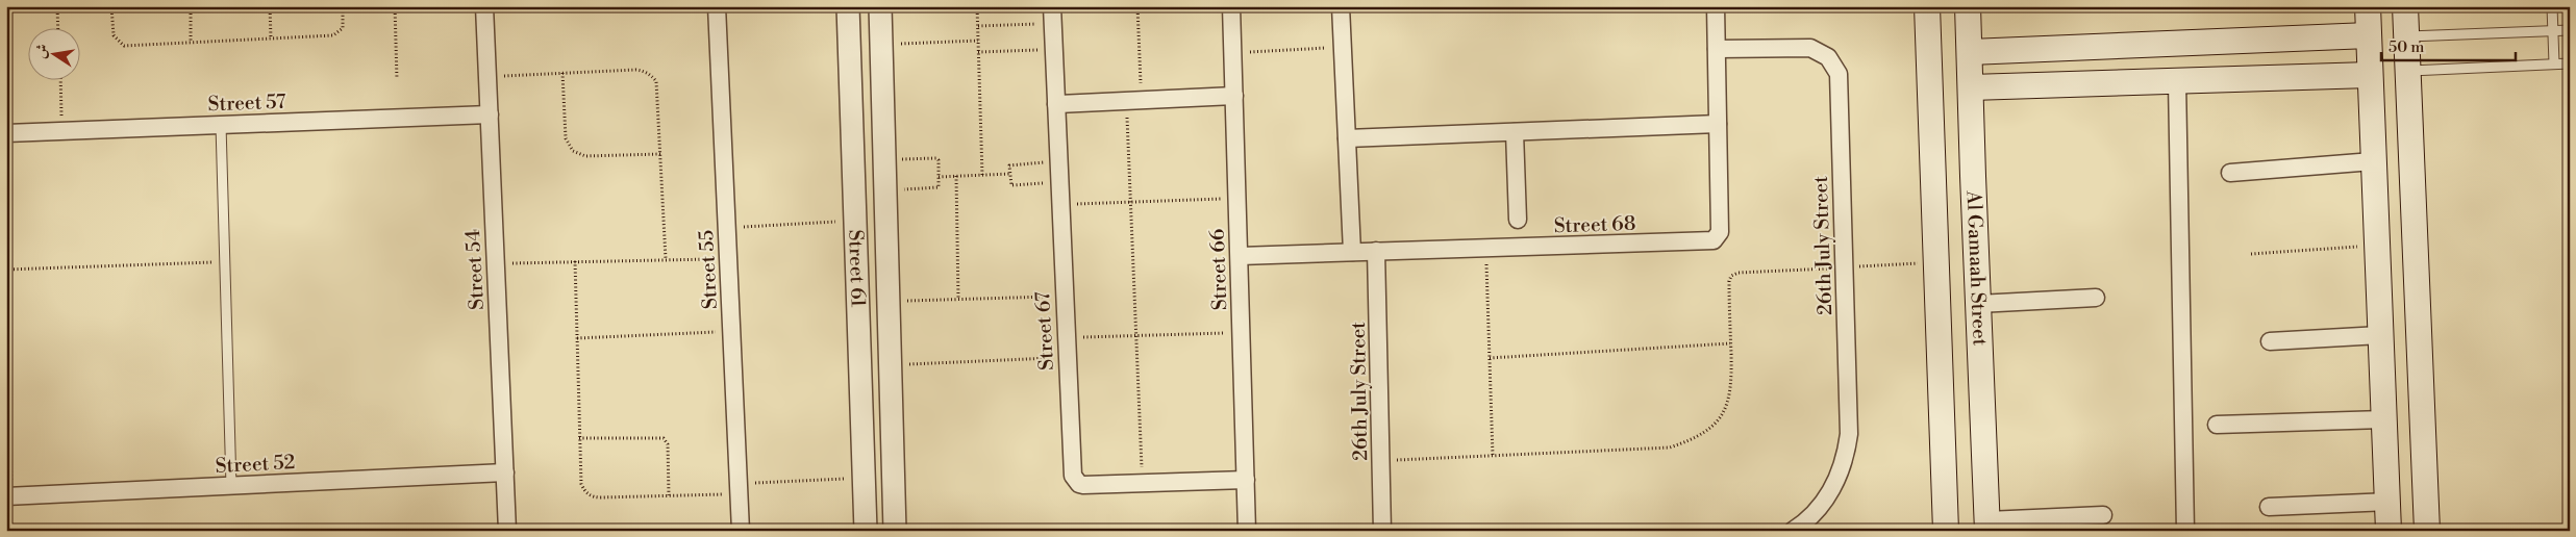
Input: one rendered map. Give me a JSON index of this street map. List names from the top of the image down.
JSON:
{
  "streets": {
    "main road": ["Al Gamaah Street"],
    "street": [
      "Street 57",
      "Street 68",
      "26th July Street",
      "Street 61",
      "Street 54",
      "Street 55",
      "Street 66",
      "Street 67",
      "Street 52"
    ]
  },
  "crossings": [
    ["Street 57", "Street 54"],
    ["Street 68", "26th July Street"],
    ["Street 68", "Street 66"],
    ["Street 54", "Street 52"],
    ["Street 66", "Street 67"]
  ],
  "scale_bar": "50 m",
  "north": "left"
}
